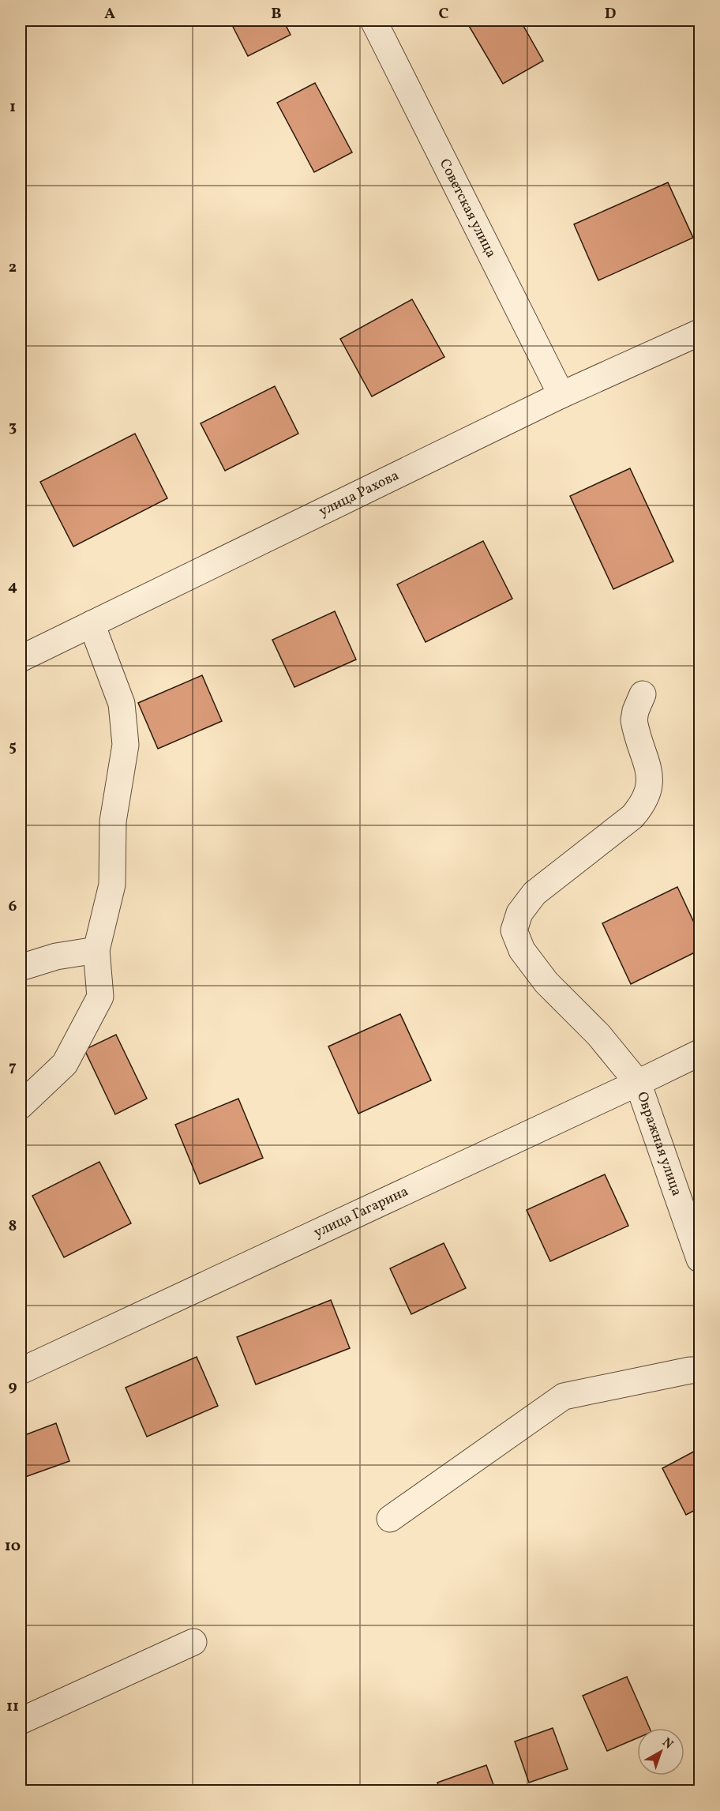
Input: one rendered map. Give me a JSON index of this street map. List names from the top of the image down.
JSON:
{
  "streets": {
    "street": [
      "Советская улица",
      "улица Рахова",
      "Овражная улица",
      "улица Гагарина"
    ]
  },
  "crossings": [
    ["Советская улица", "улица Рахова"],
    ["Овражная улица", "улица Гагарина"]
  ],
  "north": "top right",
  "grid": {
    "columns": [
      "A",
      "B",
      "C",
      "D"
    ],
    "rows": [
      "1",
      "2",
      "3",
      "4",
      "5",
      "6",
      "7",
      "8",
      "9",
      "10",
      "11"
    ]
  }
}
